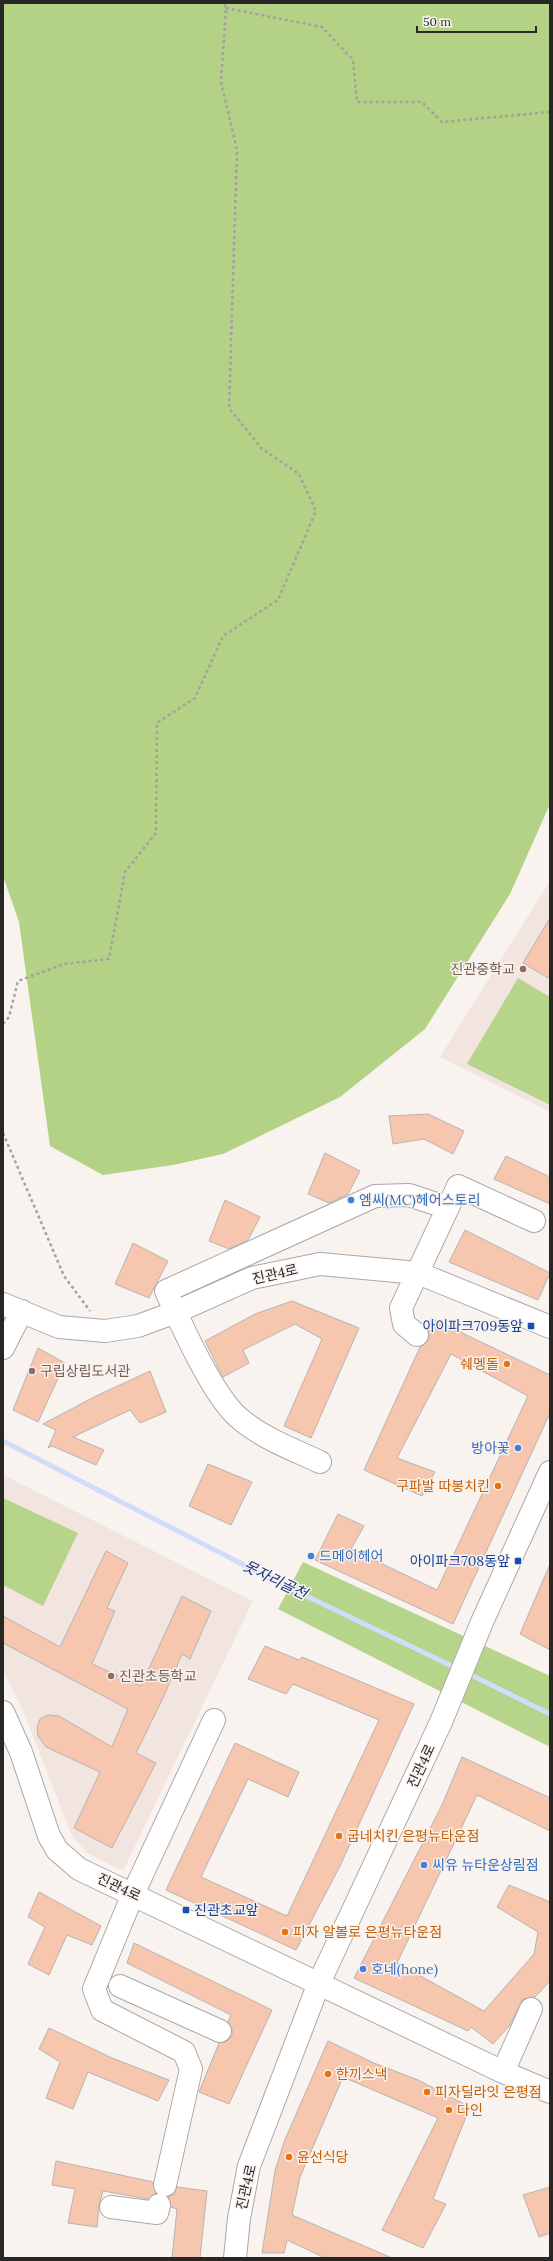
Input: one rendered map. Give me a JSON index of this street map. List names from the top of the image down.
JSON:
{
  "streets": {
    "street": ["진관4로"]
  },
  "water": ["못자리골천"],
  "places": {
    "other": [
      "진관중학교",
      "엠씨(MC)헤어스토리",
      "쉐멩돌",
      "구립상립도서관",
      "방아꽃",
      "구파발 따봉치킨",
      "드메이헤어",
      "진관초등학교",
      "굽네치킨 은평뉴타운점",
      "씨유 뉴타운상림점",
      "피자 알볼로 은평뉴타운점",
      "호네(hone)",
      "한끼스낵",
      "피자딜라잇 은평점",
      "다인",
      "윤선식당"
    ],
    "transit": ["아이파크709동앞", "아이파크708동앞", "진관초교앞"]
  },
  "scale_bar": "50 m"
}
